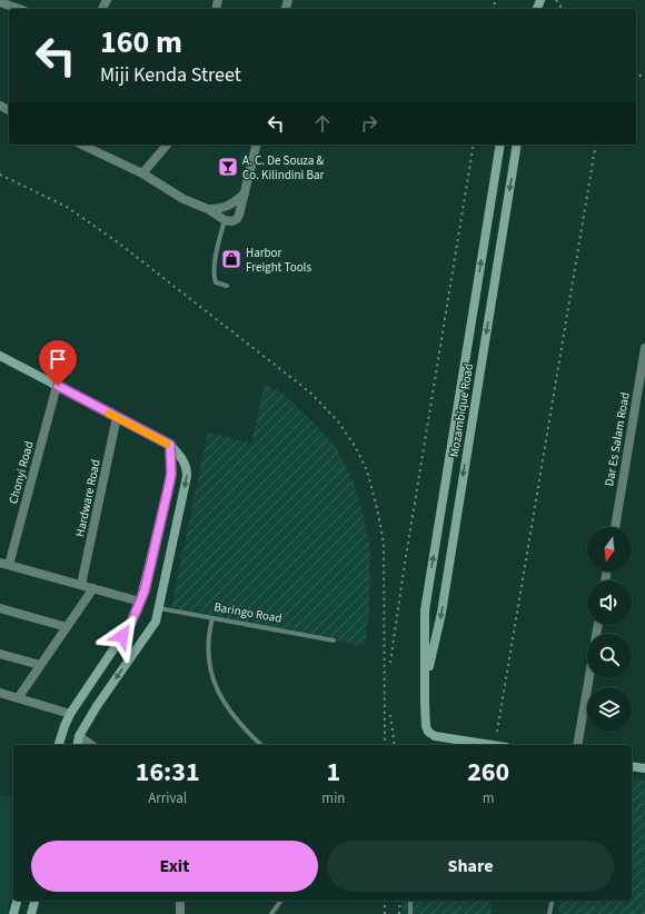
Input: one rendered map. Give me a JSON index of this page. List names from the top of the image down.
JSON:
{
  "streets": {
    "street": [
      "Mozambique Road",
      "Dar Es Salam Road",
      "Chonyi Road",
      "Hardware Road"
    ],
    "lane": ["Baringo Road"]
  },
  "places": {
    "bar": ["A. C. De Souza & Co. Kilindini Bar"],
    "shop": ["Harbor Freight Tools"]
  },
  "north": "bottom",
  "page": {
    "turn": ["160 m", "Miji Kenda Street"],
    "eta": [
      "16:31",
      "Arrival",
      "1",
      "min",
      "260",
      "m"
    ],
    "buttons": ["Exit", "Share"]
  }
}
